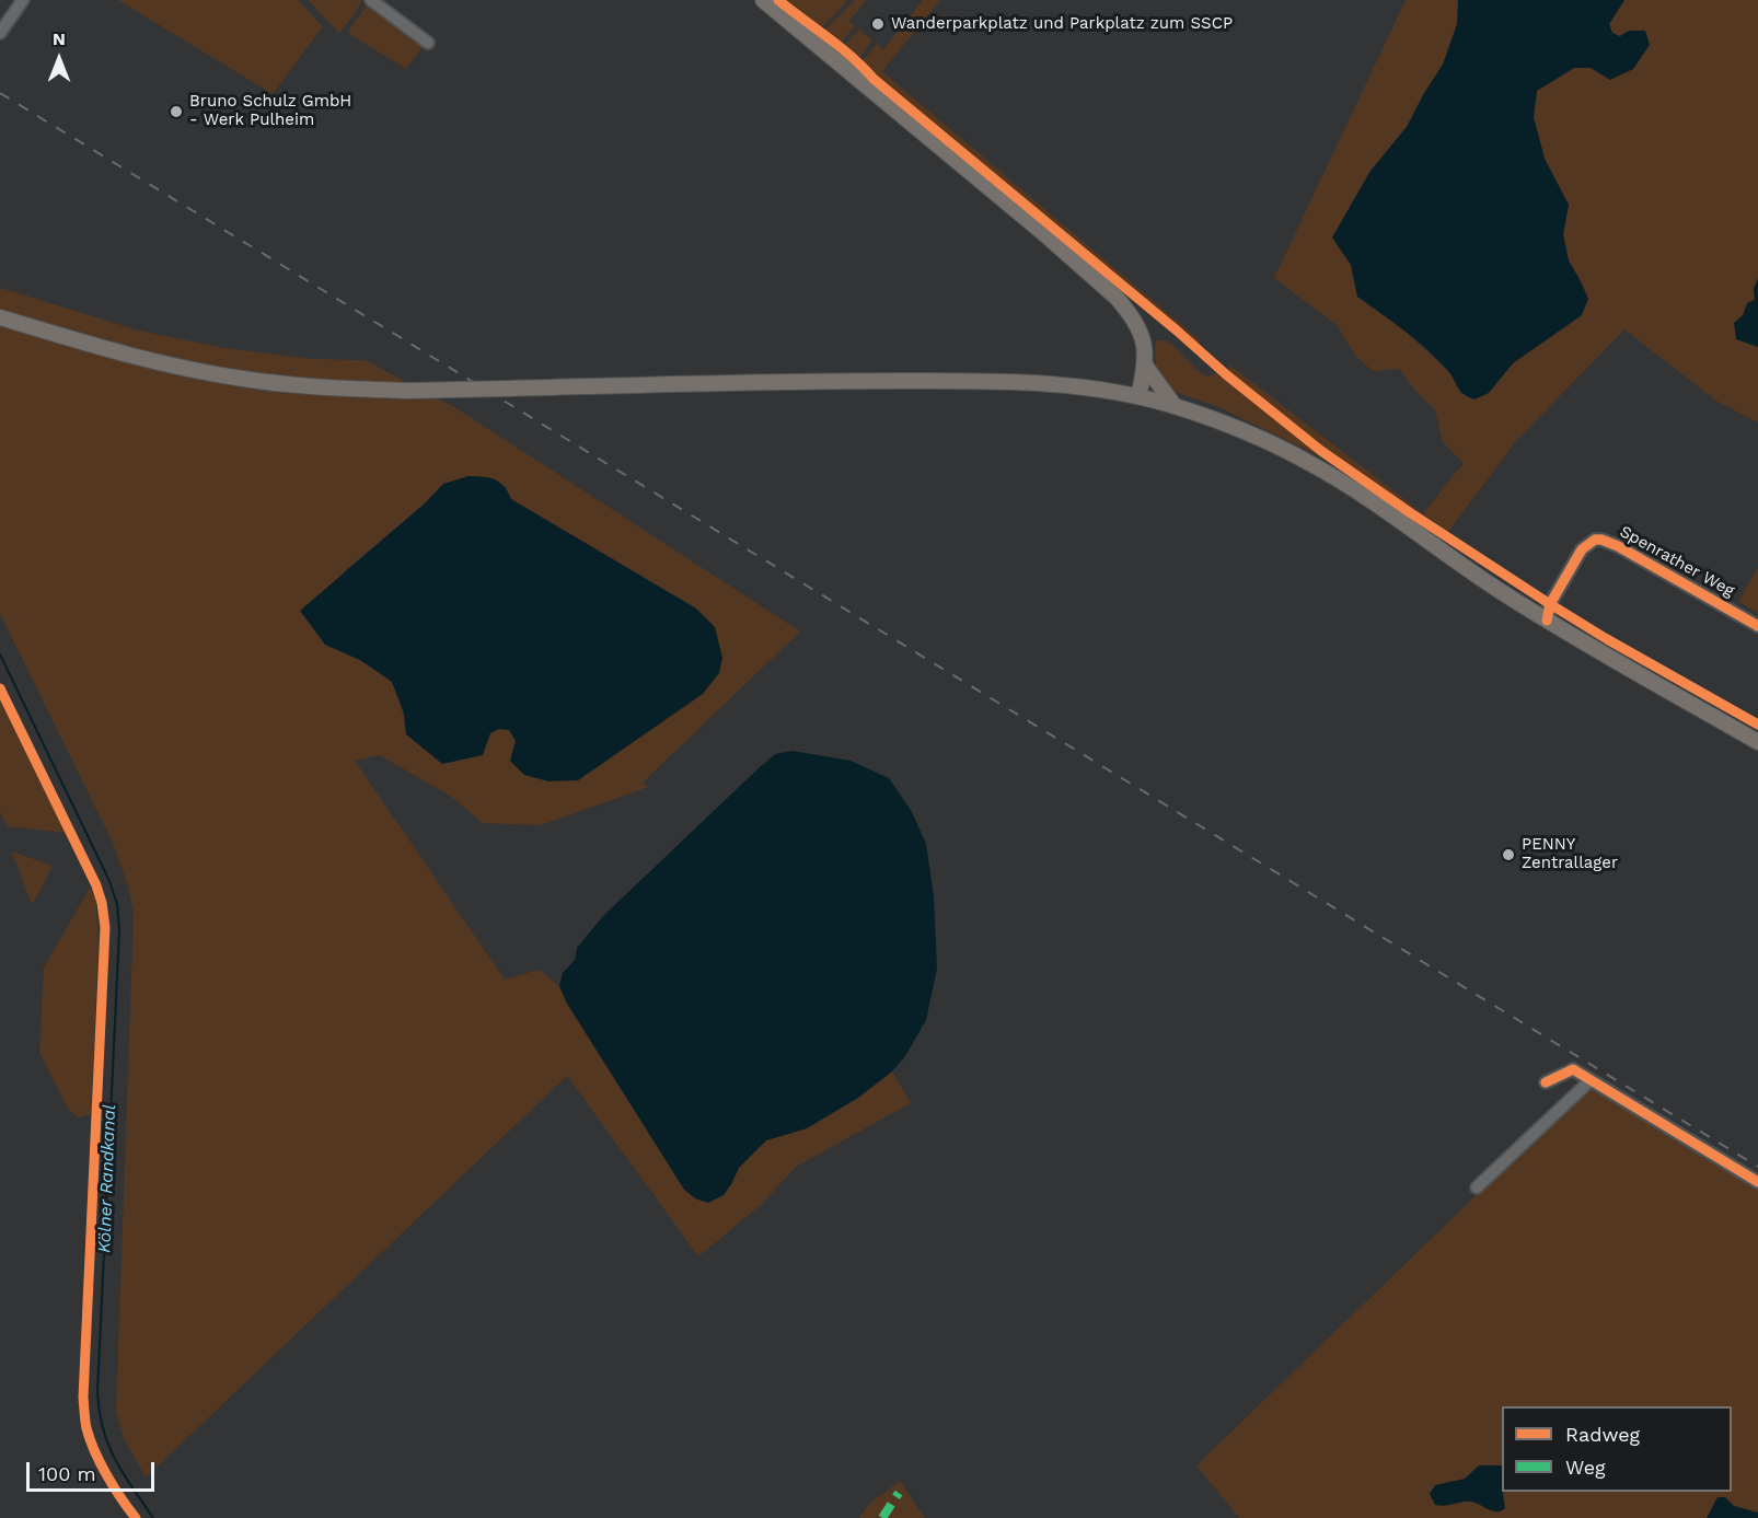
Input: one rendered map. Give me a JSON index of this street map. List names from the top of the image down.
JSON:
{
  "streets": {
    "street": ["Spenrather Weg"]
  },
  "water": ["Kölner Randkanal"],
  "places": ["Wanderparkplatz und Parkplatz zum SSCP", "Bruno Schulz GmbH - Werk Pulheim", "PENNY Zentrallager"],
  "legend": ["Radweg", "Weg"],
  "scale_bar": "100 m",
  "north": "top"
}
